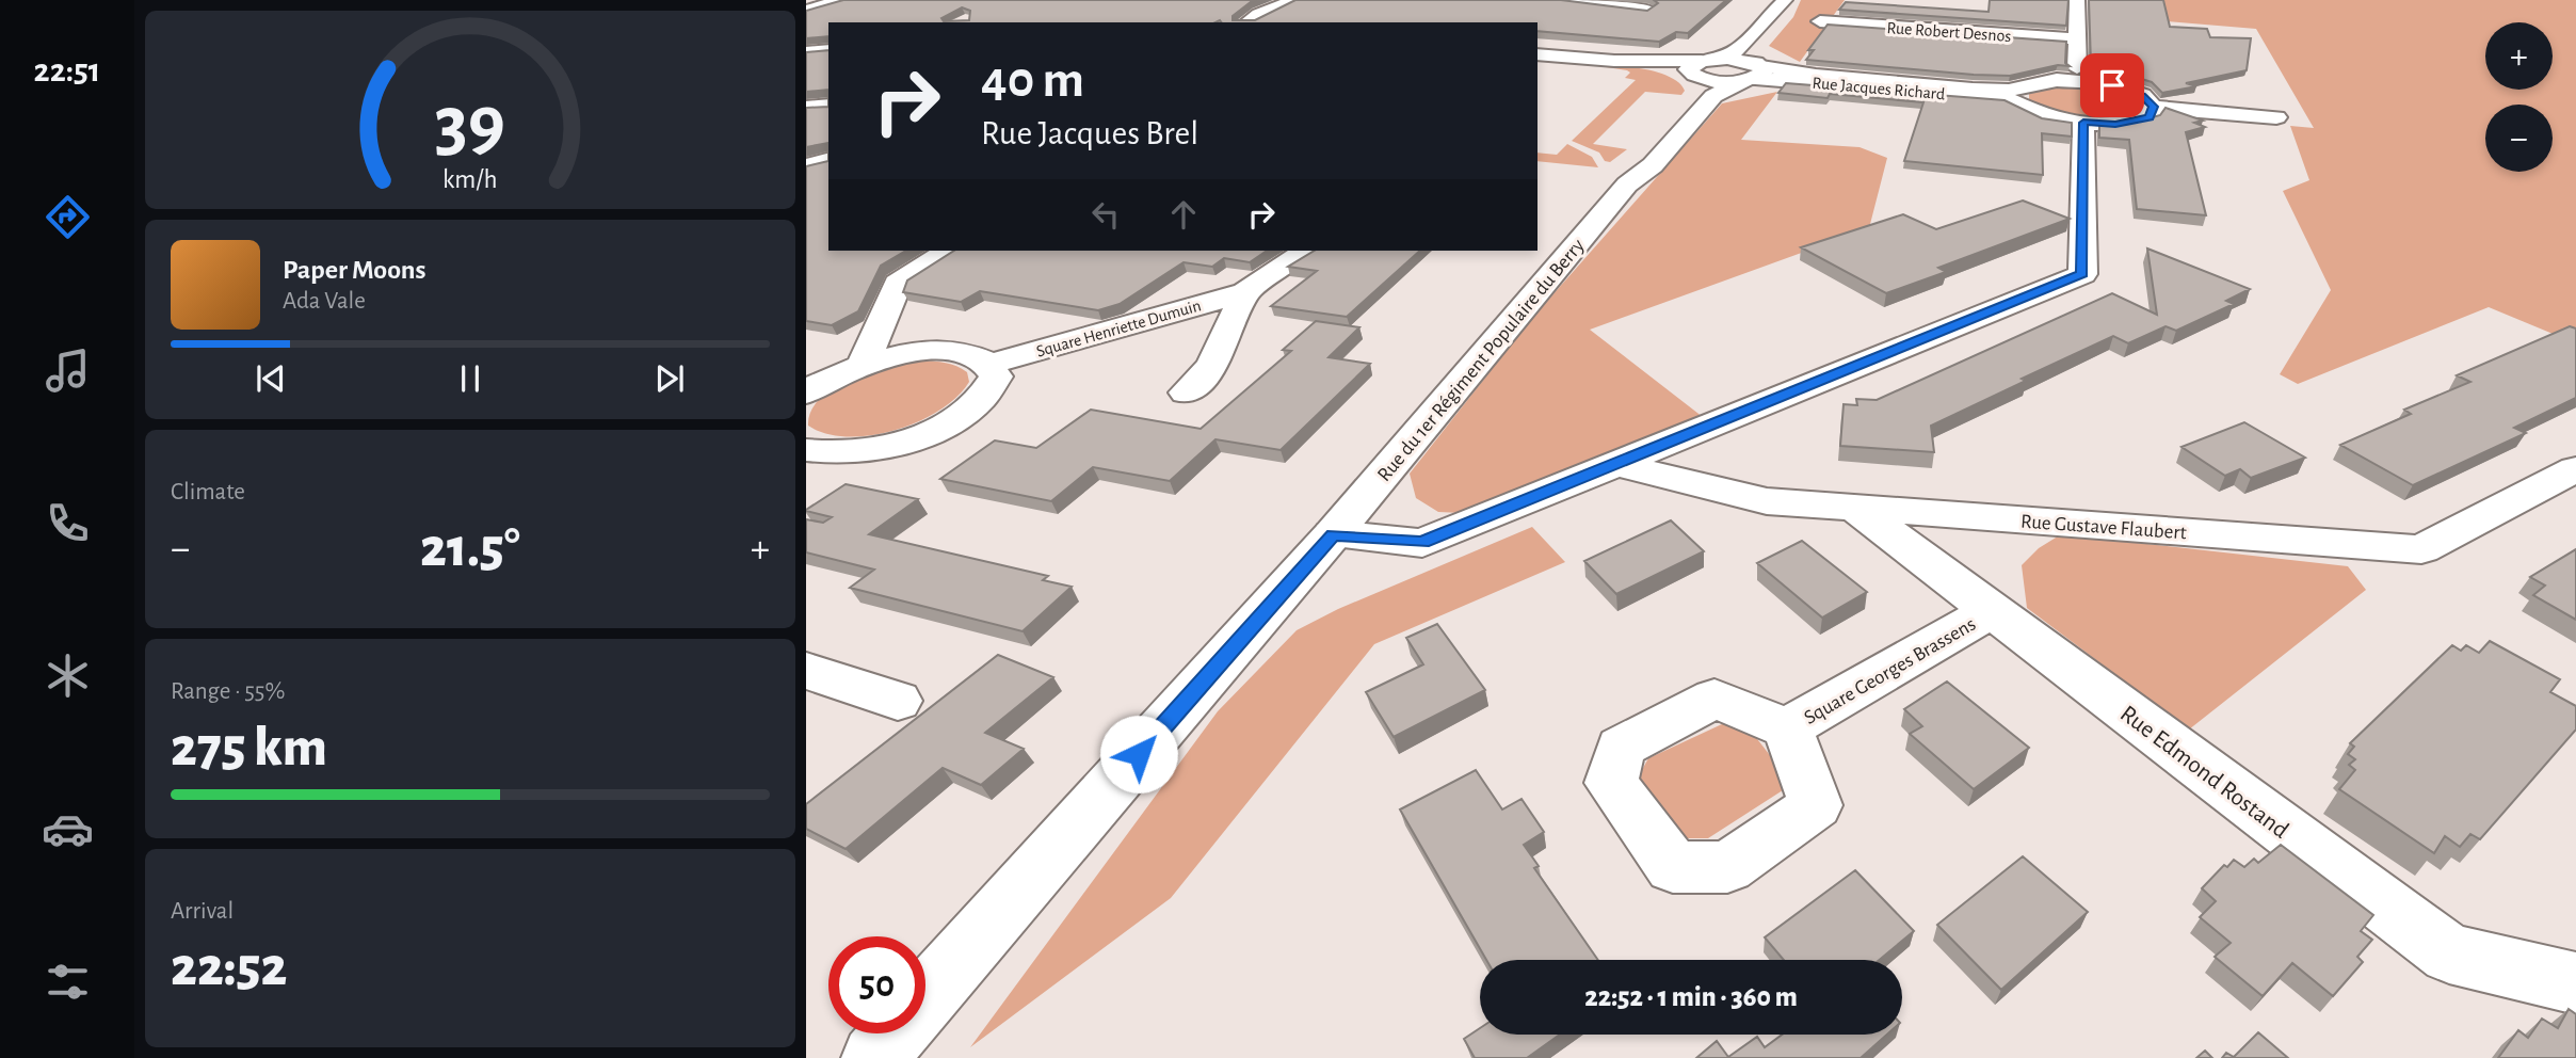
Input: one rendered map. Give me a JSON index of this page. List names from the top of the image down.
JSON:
{
  "streets": {
    "street": [
      "Rue Robert Desnos",
      "Rue Jacques Richard",
      "Square Henriette Dumuin",
      "Rue du 1er Régiment Populaire du Berry",
      "Rue Gustave Flaubert",
      "Square Georges Brassens",
      "Rue Edmond Rostand"
    ]
  },
  "crossings": [
    ["Rue Jacques Richard", "Rue du 1er Régiment Populaire du Berry"],
    ["Rue Gustave Flaubert", "Rue Edmond Rostand"],
    ["Square Georges Brassens", "Rue Edmond Rostand"]
  ],
  "page": {
    "tabs": "22:51",
    "map_buttons": ["+", "−"],
    "turn": ["40 m", "Rue Jacques Brel"],
    "song": ["Paper Moons", "Ada Vale"],
    "tile": [
      "Climate",
      ["Range · 55%", "275 km"],
      ["Arrival", "22:52"]
    ],
    "heat": ["−", "21.5°", "+"],
    "limit": "50",
    "trip": "22:52 · 1 min · 360 m",
    "gauge": ["39", "km/h"]
  }
}
